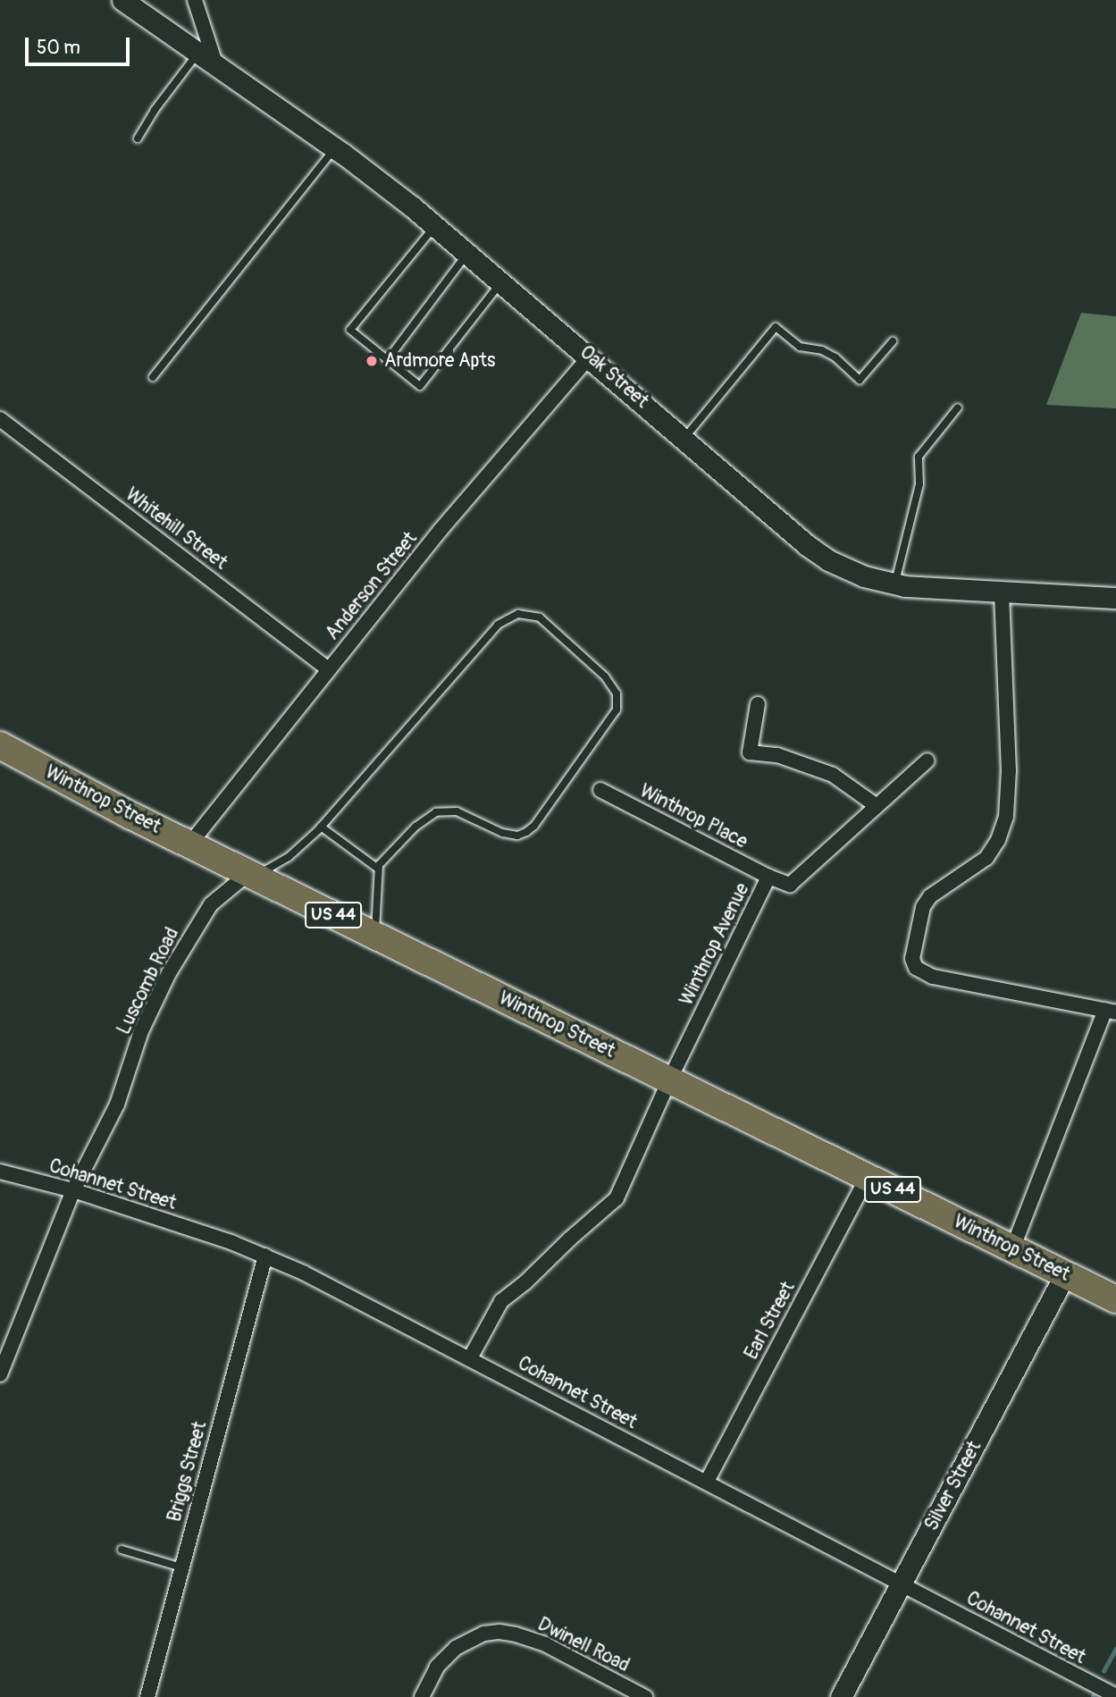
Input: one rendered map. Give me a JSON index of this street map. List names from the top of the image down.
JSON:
{
  "streets": {
    "highway": ["Winthrop Street", "US 44"],
    "street": [
      "Oak Street",
      "Whitehill Street",
      "Anderson Street",
      "Winthrop Place",
      "Winthrop Avenue",
      "Luscomb Road",
      "Cohannet Street",
      "Earl Street",
      "Briggs Street",
      "Silver Street",
      "Dwinell Road"
    ]
  },
  "crossings": [
    ["Oak Street", "Anderson Street"],
    ["Whitehill Street", "Anderson Street"],
    ["Anderson Street", "Winthrop Street"],
    ["Winthrop Street", "Winthrop Avenue"],
    ["Winthrop Street", "Luscomb Road"],
    ["Winthrop Street", "Earl Street"],
    ["Winthrop Street", "Silver Street"],
    ["Winthrop Place", "Winthrop Avenue"],
    ["Winthrop Avenue", "Cohannet Street"],
    ["Luscomb Road", "Cohannet Street"],
    ["Cohannet Street", "Earl Street"],
    ["Cohannet Street", "Briggs Street"],
    ["Cohannet Street", "Silver Street"]
  ],
  "places": ["Ardmore Apts"],
  "scale_bar": "50 m"
}
